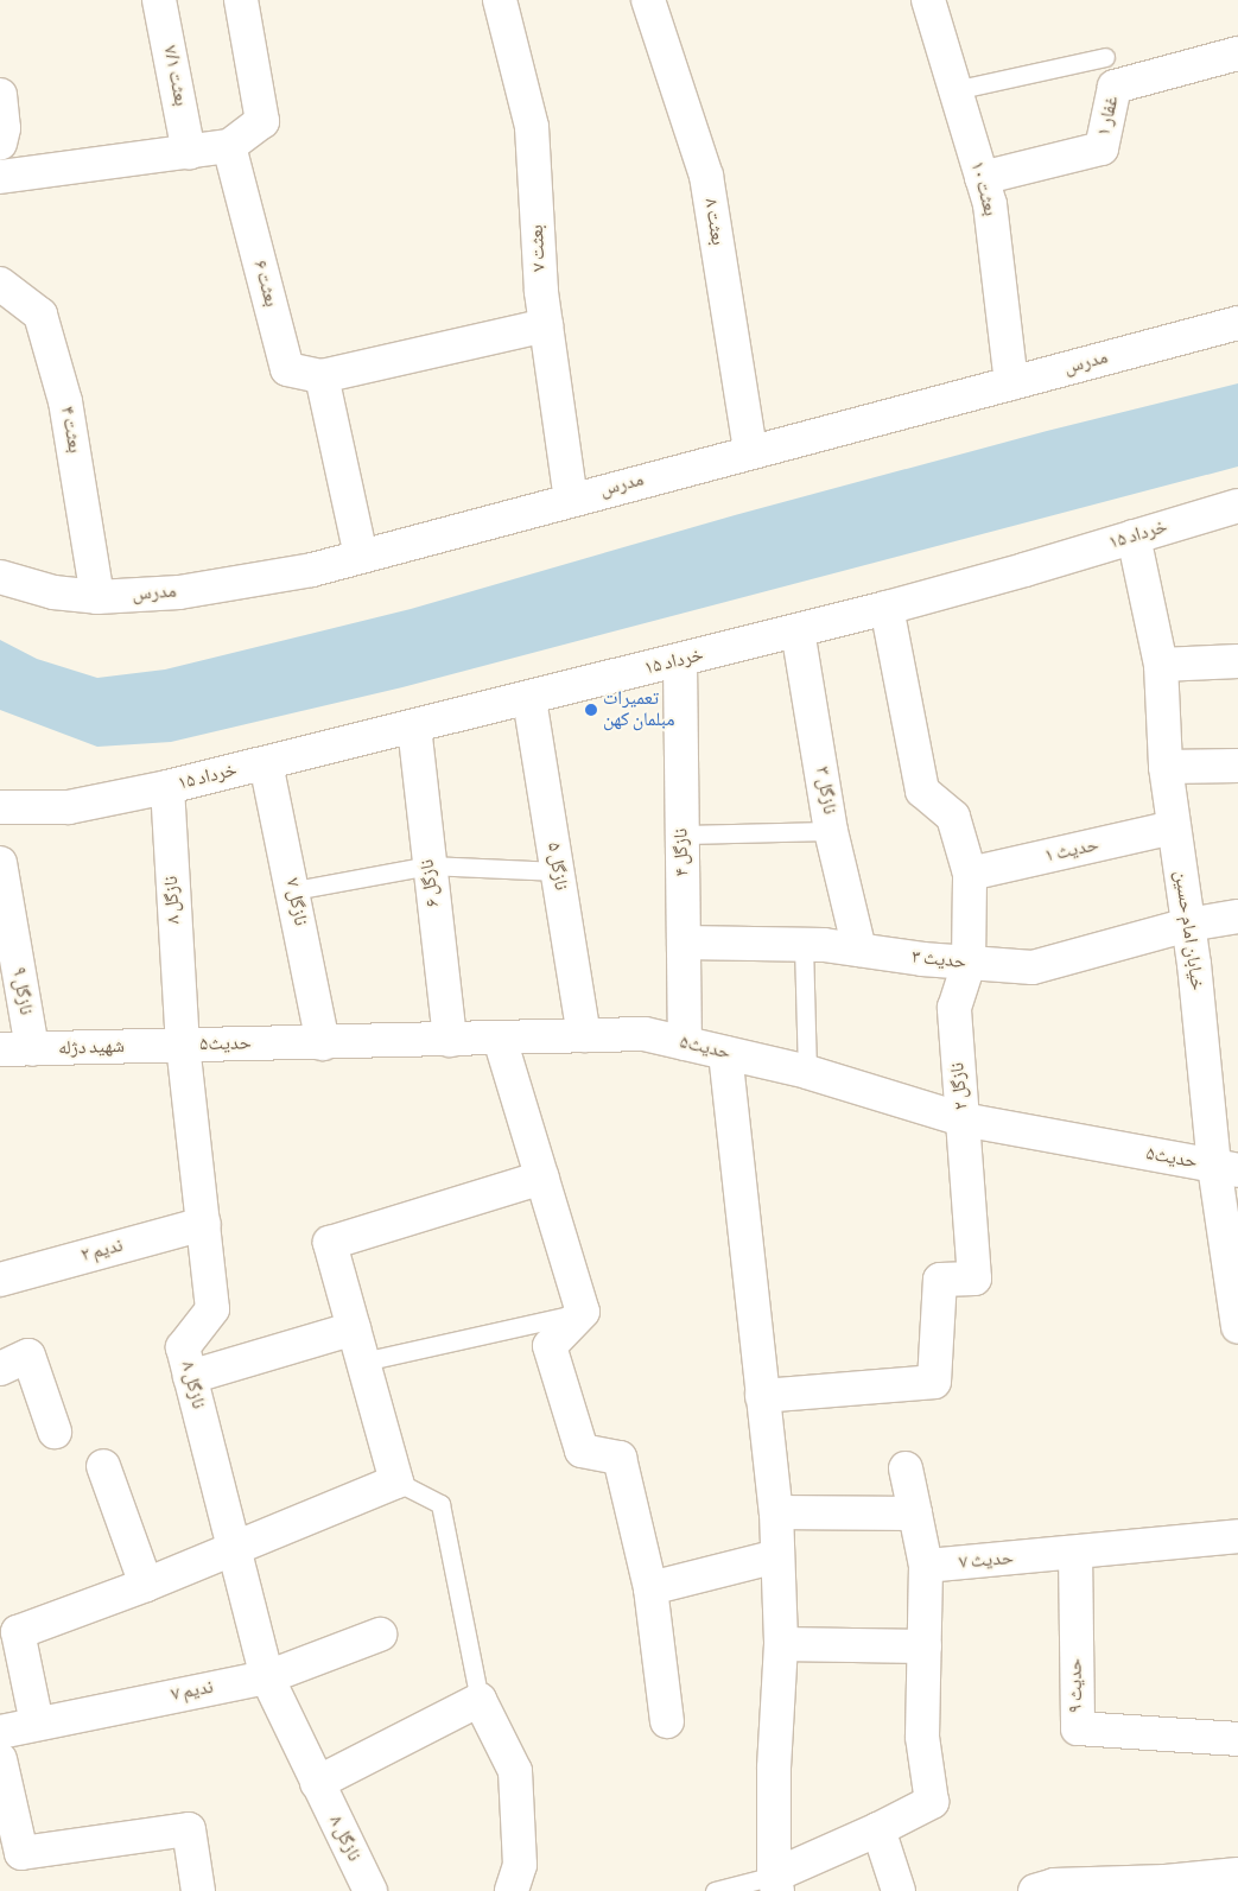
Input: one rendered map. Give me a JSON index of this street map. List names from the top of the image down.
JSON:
{
  "streets": {
    "street": [
      "بعثت ۷/۱",
      "غفار ۱",
      "بعثت ۱۰",
      "بعثت ۸",
      "بعثت ۷",
      "بعثت ۶",
      "مدرس",
      "بعثت ۴",
      "۱۵ خرداد",
      "نازگل ۳",
      "حدیث ۱",
      "نازگل ۴",
      "نازگل ۵",
      "نازگل ۶",
      "نازگل ۸",
      "نازگل ۷",
      "خیابان امام حسین",
      "حدیث ۳",
      "نازگل ۹",
      "حدیث۵",
      "شهید دژله",
      "نازگل ۲",
      "ندیم ۲",
      "حدیث ۷",
      "حدیث ۹",
      "ندیم ۷"
    ]
  },
  "crossings": [
    ["غفار ۱", "بعثت ۱۰"],
    ["بعثت ۱۰", "مدرس"],
    ["بعثت ۸", "مدرس"],
    ["بعثت ۷", "مدرس"],
    ["مدرس", "بعثت ۴"],
    ["۱۵ خرداد", "نازگل ۳"],
    ["۱۵ خرداد", "نازگل ۴"],
    ["۱۵ خرداد", "نازگل ۵"],
    ["۱۵ خرداد", "نازگل ۶"],
    ["۱۵ خرداد", "نازگل ۸"],
    ["۱۵ خرداد", "نازگل ۷"],
    ["۱۵ خرداد", "خیابان امام حسین"],
    ["۱۵ خرداد", "نازگل ۲"],
    ["نازگل ۳", "حدیث ۳"],
    ["حدیث ۱", "خیابان امام حسین"],
    ["حدیث ۱", "نازگل ۲"],
    ["نازگل ۴", "حدیث ۳"],
    ["نازگل ۴", "حدیث۵"],
    ["نازگل ۵", "حدیث۵"],
    ["نازگل ۶", "حدیث۵"],
    ["نازگل ۸", "حدیث۵"],
    ["نازگل ۸", "شهید دژله"],
    ["نازگل ۸", "ندیم ۲"],
    ["نازگل ۸", "ندیم ۷"],
    ["نازگل ۷", "حدیث۵"],
    ["خیابان امام حسین", "حدیث ۳"],
    ["خیابان امام حسین", "حدیث۵"],
    ["حدیث ۳", "نازگل ۲"],
    ["نازگل ۹", "شهید دژله"],
    ["حدیث۵", "شهید دژله"],
    ["حدیث۵", "نازگل ۲"],
    ["حدیث ۷", "حدیث ۹"]
  ],
  "places": ["تعمیرات مبلمان کهن"]
}
